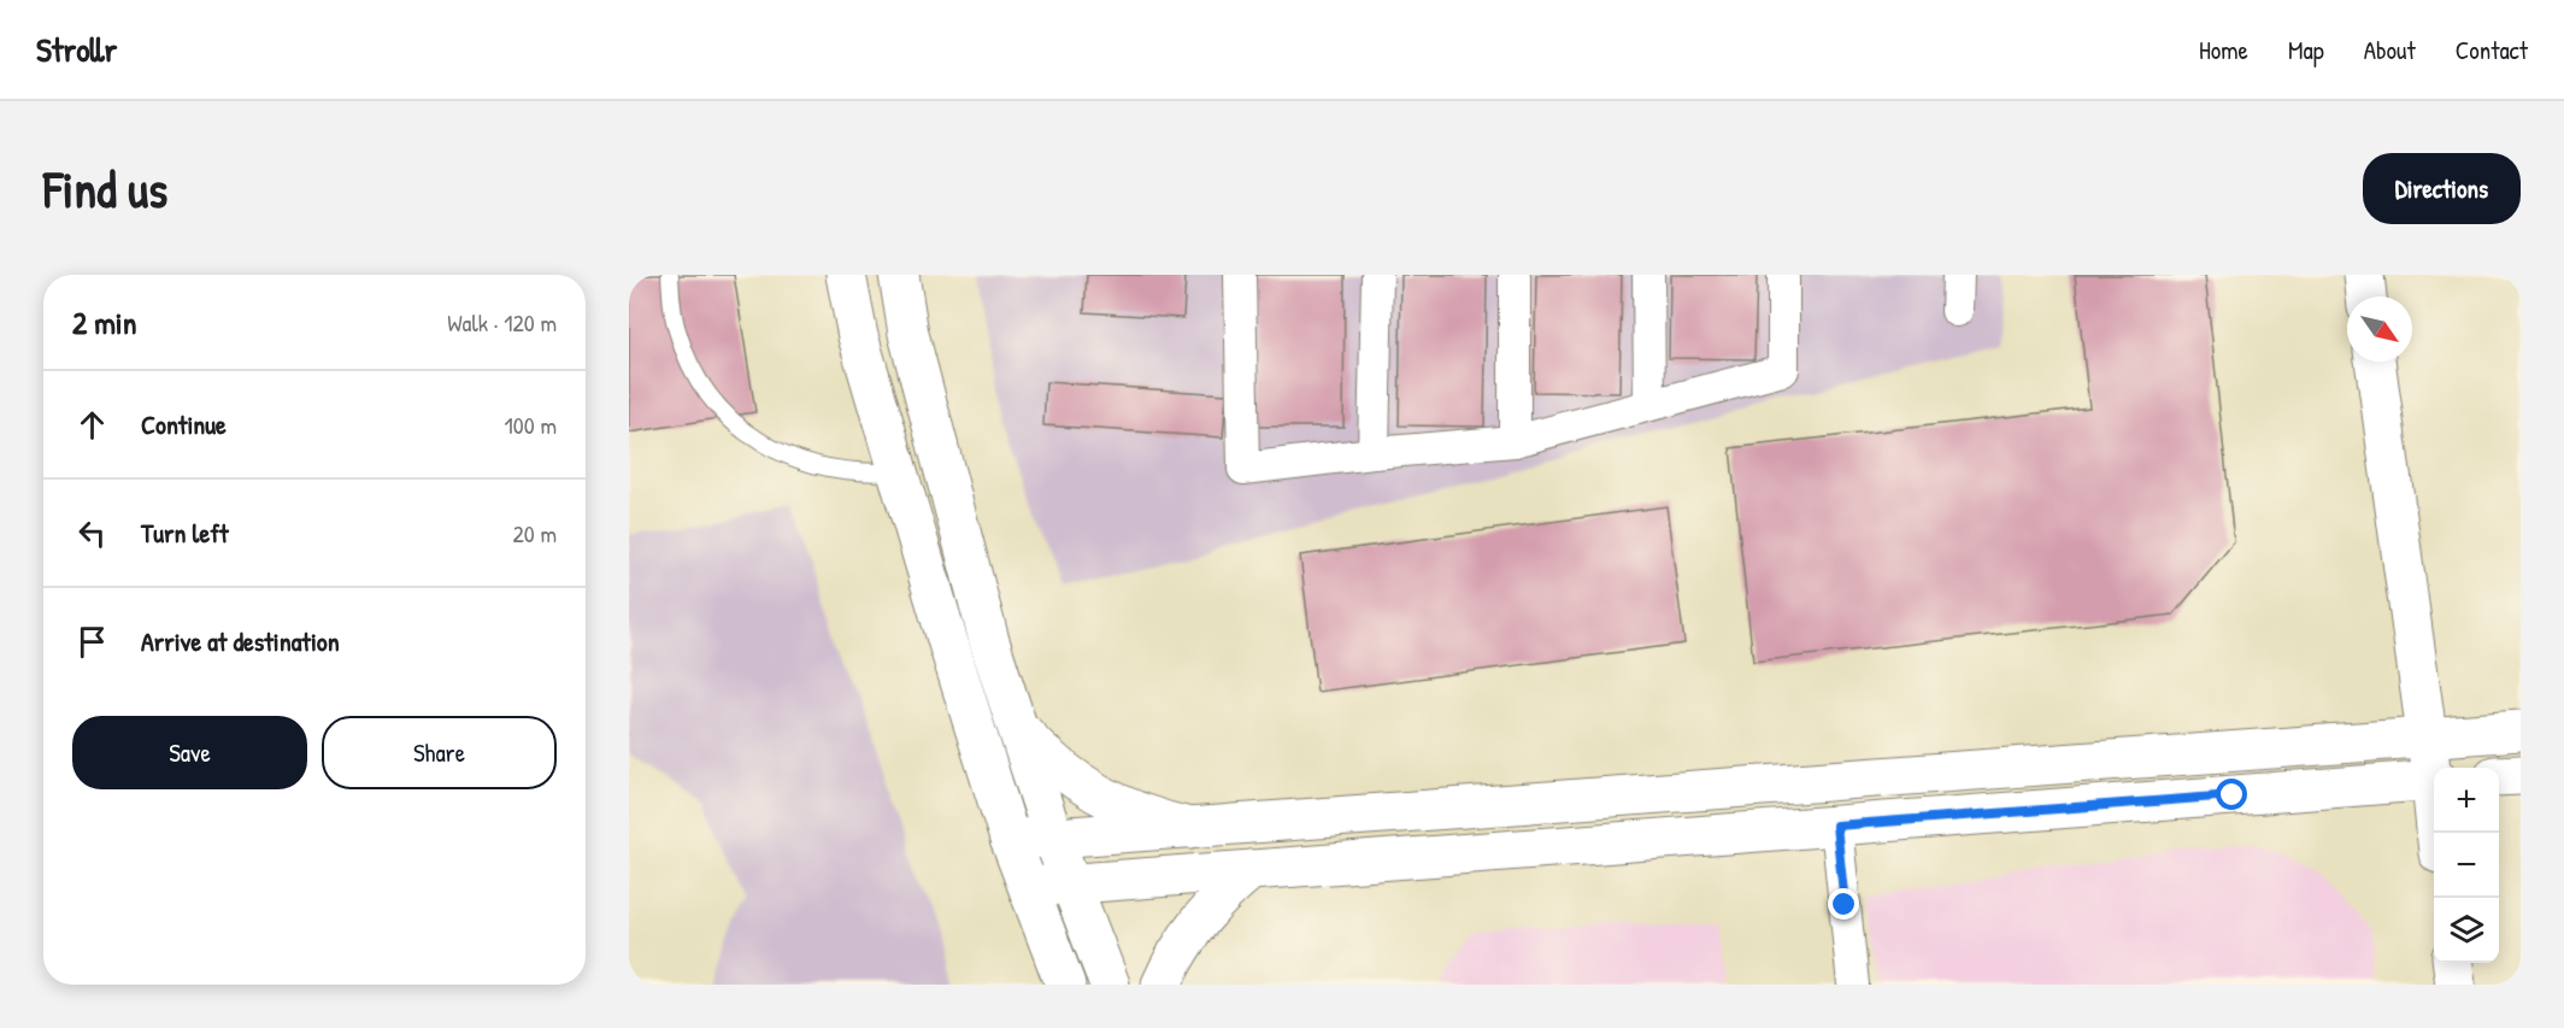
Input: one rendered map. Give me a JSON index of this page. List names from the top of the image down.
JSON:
{
  "north": "bottom right",
  "page": {
    "header": "Strollr",
    "nav": [
      "Home",
      "Map",
      "About",
      "Contact"
    ],
    "buttons": [
      "Directions",
      ["Save", "Share"]
    ],
    "title": "Find us",
    "heading": ["2 min", "Walk · 120 m"],
    "list": [
      ["Continue", "100 m"],
      ["Turn left", "20 m"],
      "Arrive at destination"
    ],
    "map_buttons": ["+", "−"]
  }
}
